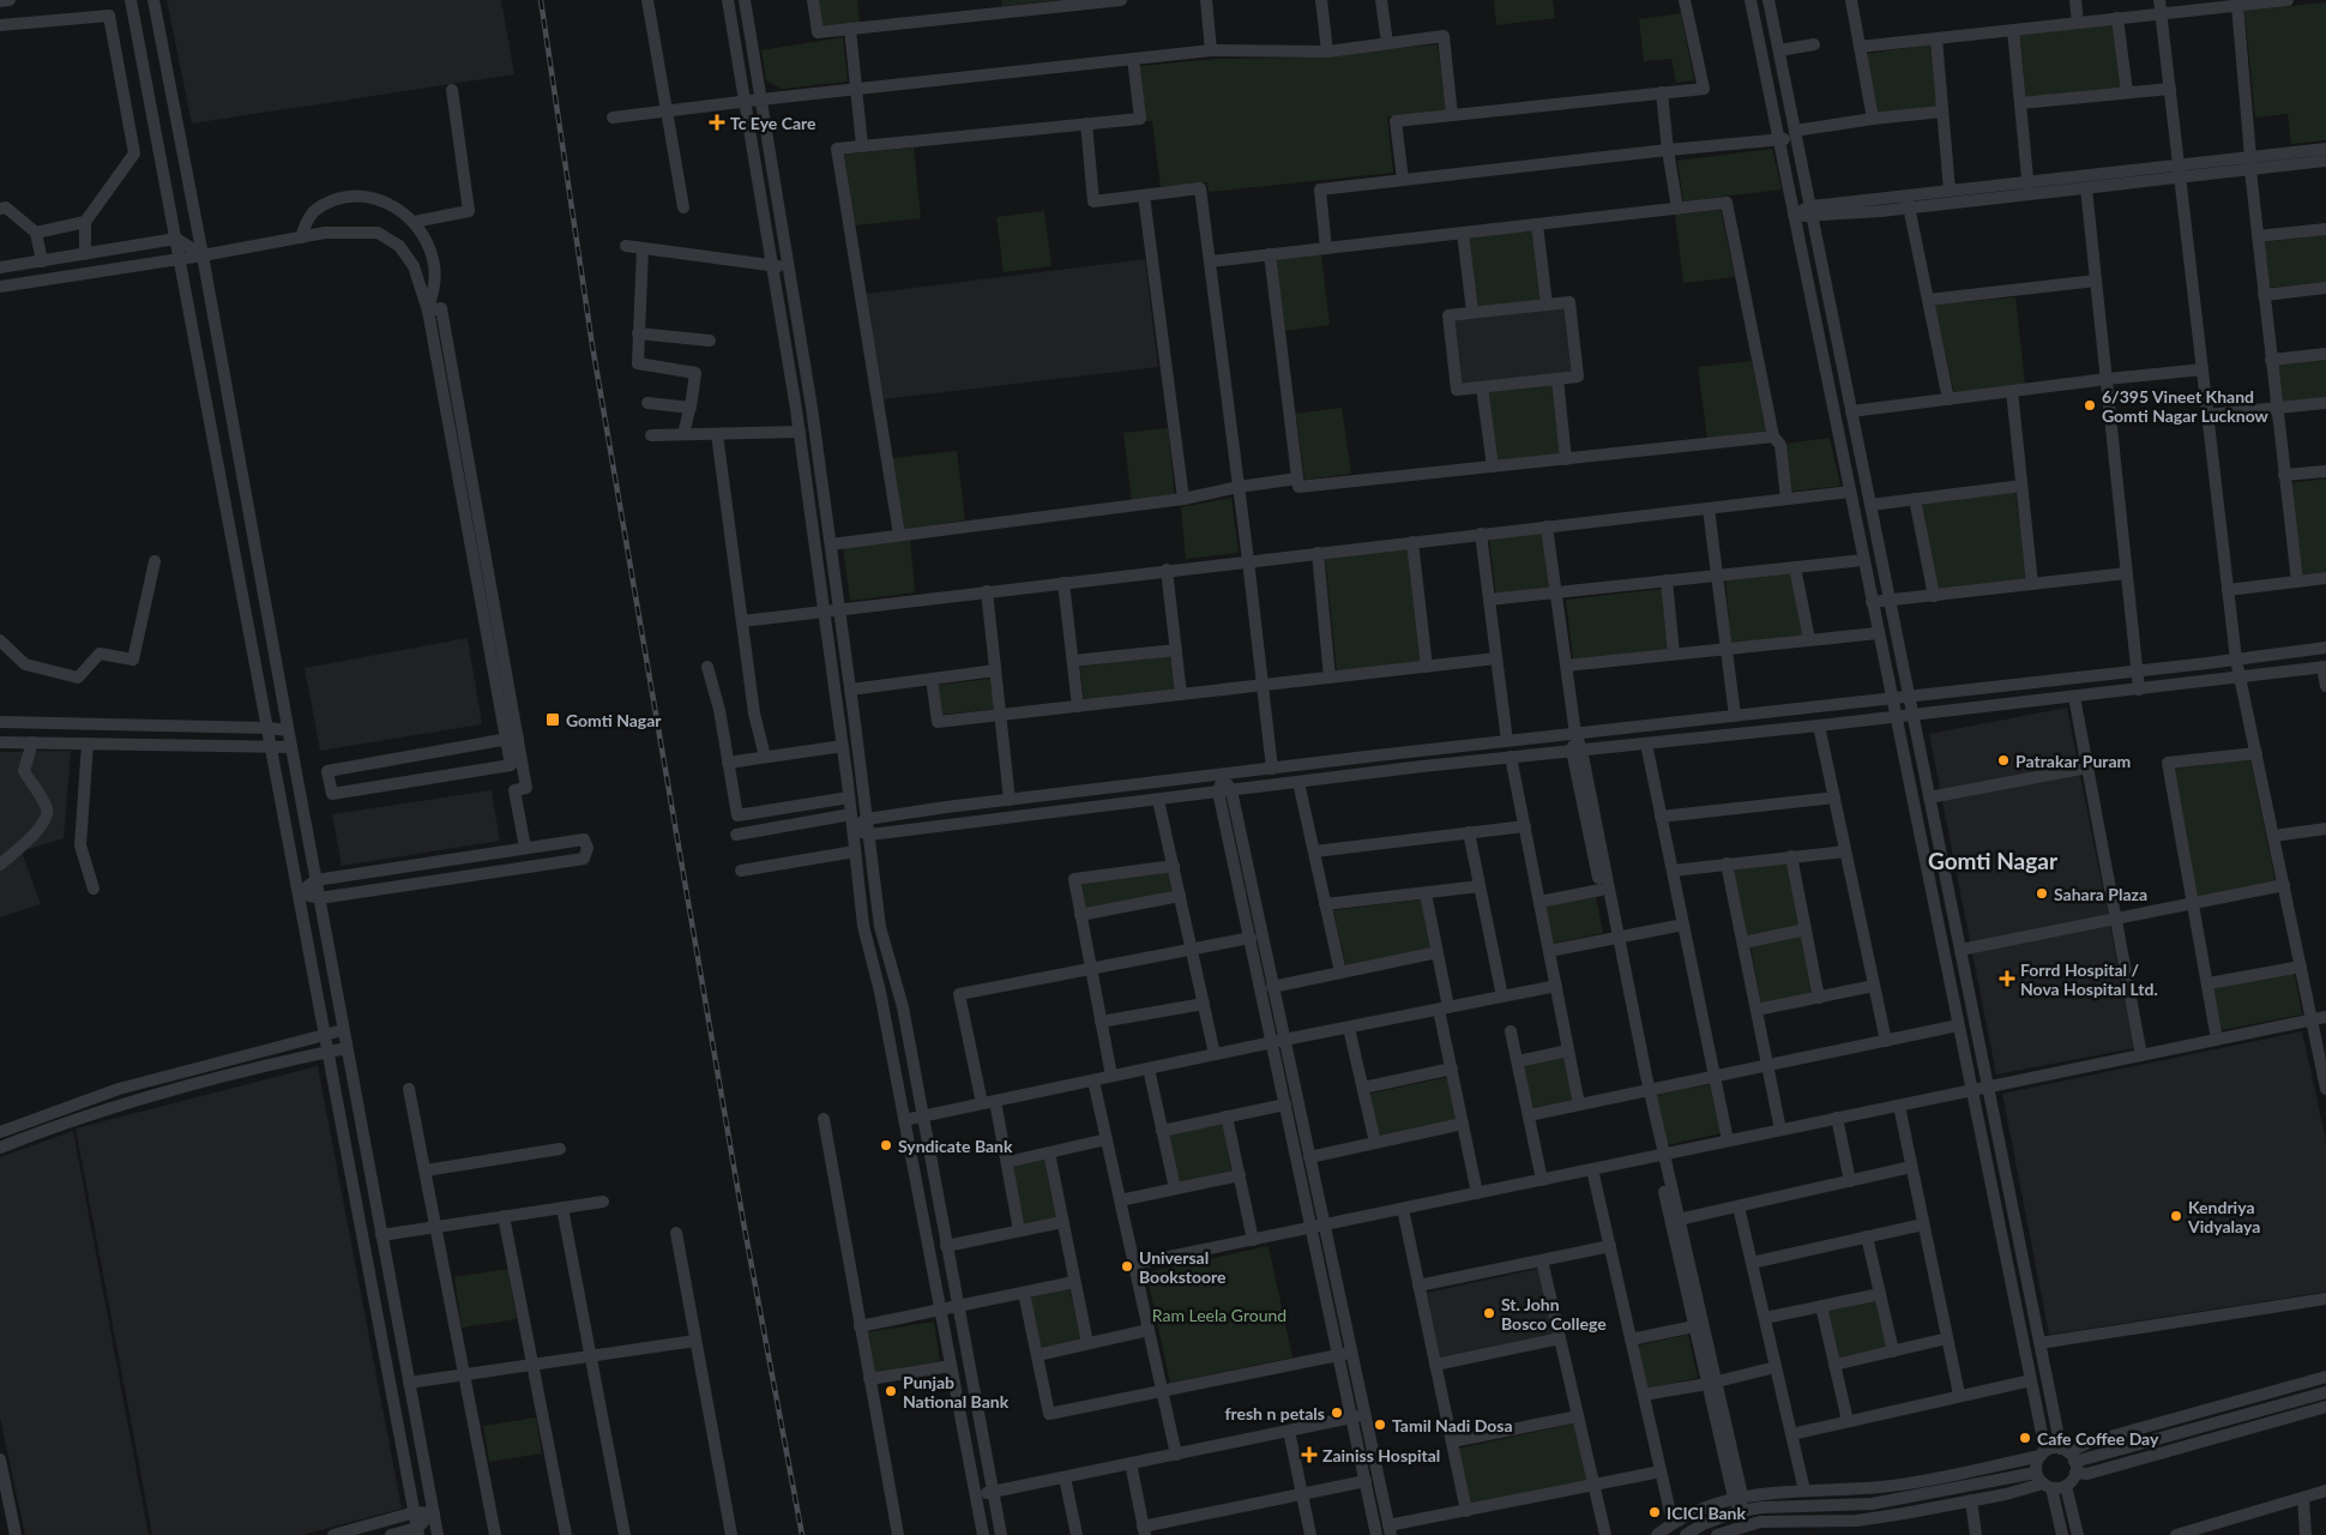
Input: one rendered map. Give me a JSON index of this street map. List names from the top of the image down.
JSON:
{
  "districts": ["Gomti Nagar"],
  "parks": ["Ram Leela Ground"],
  "places": {
    "health": ["Tc Eye Care", "Forrd Hospital / Nova Hospital Ltd.", "Zainiss Hospital"],
    "other": [
      "6/395 Vineet Khand Gomti Nagar Lucknow",
      "Patrakar Puram",
      "Sahara Plaza",
      "Syndicate Bank",
      "Kendriya Vidyalaya",
      "Universal Bookstoore",
      "St. John Bosco College",
      "Punjab National Bank",
      "fresh n petals",
      "Tamil Nadi Dosa",
      "Cafe Coffee Day",
      "ICICI Bank"
    ],
    "transit": ["Gomti Nagar"]
  }
}
